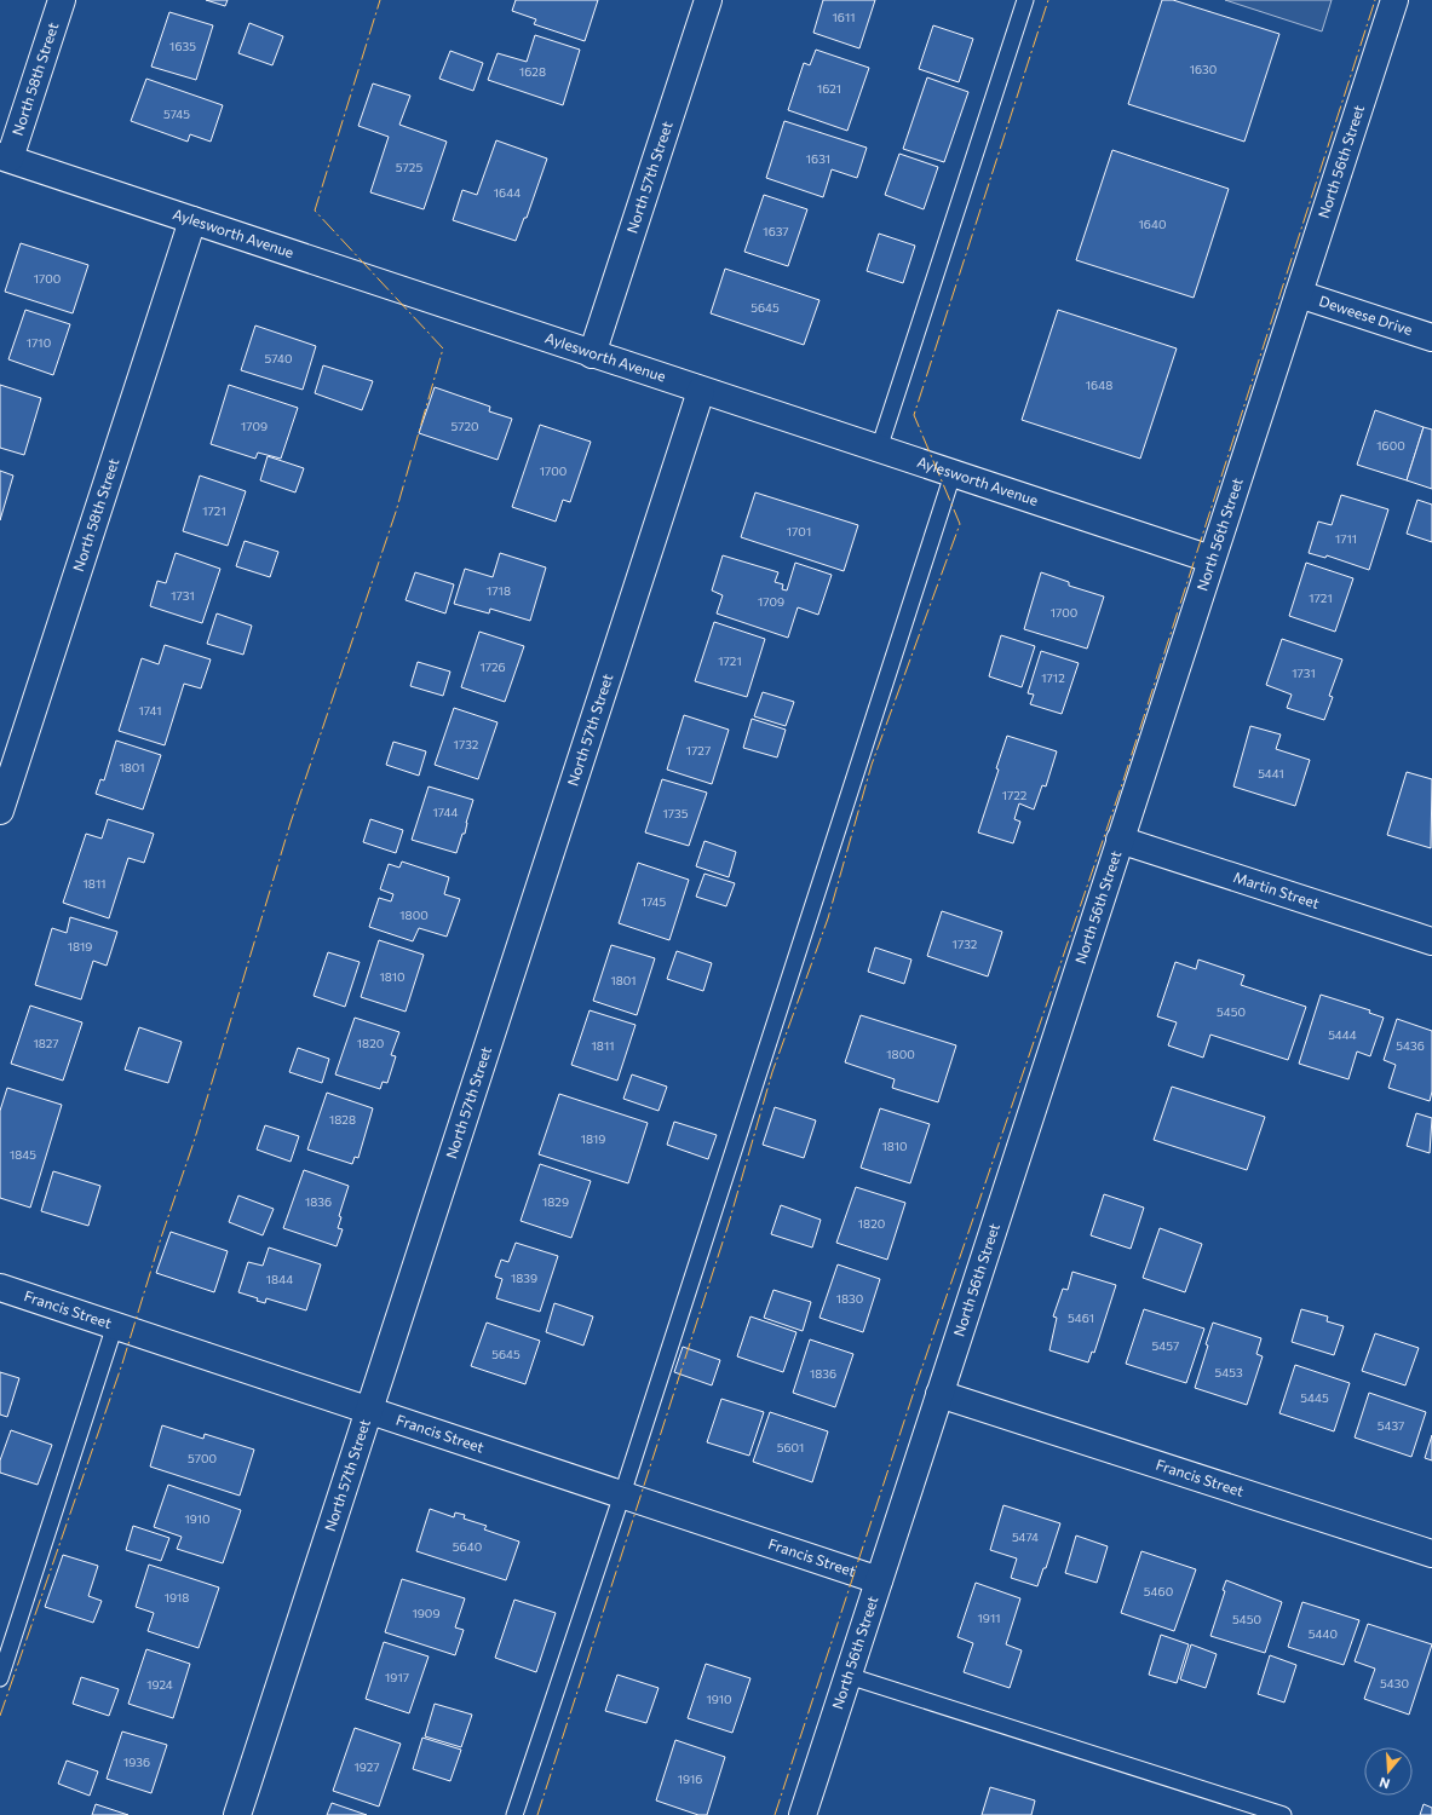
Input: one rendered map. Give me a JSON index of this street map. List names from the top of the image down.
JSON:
{
  "streets": {
    "street": [
      "North 58th Street",
      "North 56th Street",
      "North 57th Street",
      "Aylesworth Avenue",
      "Deweese Drive",
      "Martin Street",
      "Francis Street"
    ]
  },
  "crossings": [
    ["North 58th Street", "Aylesworth Avenue"],
    ["North 56th Street", "Aylesworth Avenue"],
    ["North 56th Street", "Deweese Drive"],
    ["North 56th Street", "Martin Street"],
    ["North 56th Street", "Francis Street"],
    ["North 57th Street", "Aylesworth Avenue"],
    ["North 57th Street", "Francis Street"]
  ],
  "house_numbers": [
    "1611",
    "1635",
    "1630",
    "1628",
    "1621",
    "5745",
    "1631",
    "5725",
    "1644",
    "1640",
    "1637",
    "1700",
    "5645",
    "1710",
    "5740",
    "1648",
    "1709",
    "5720",
    "1600",
    "1700",
    "1721",
    "1701",
    "1711",
    "1718",
    "1731",
    "1721",
    "1709",
    "1700",
    "1721",
    "1726",
    "1731",
    "1712",
    "1741",
    "1732",
    "1727",
    "1801",
    "5441",
    "1722",
    "1744",
    "1735",
    "1811",
    "1745",
    "1800",
    "1732",
    "1819",
    "1810",
    "1801",
    "5450",
    "5444",
    "1827",
    "1820",
    "1811",
    "5436",
    "1800",
    "1828",
    "1819",
    "1810",
    "1845",
    "1836",
    "1829",
    "1820",
    "1839",
    "1844",
    "1830",
    "5461",
    "5457",
    "5645",
    "5453",
    "1836",
    "5445",
    "5437",
    "5601",
    "5700",
    "1910",
    "5474",
    "5640",
    "5460",
    "1918",
    "1909",
    "1911",
    "5450",
    "5440",
    "1917",
    "5430",
    "1924",
    "1910",
    "1936",
    "1927",
    "1916"
  ],
  "north": "bottom"
}
